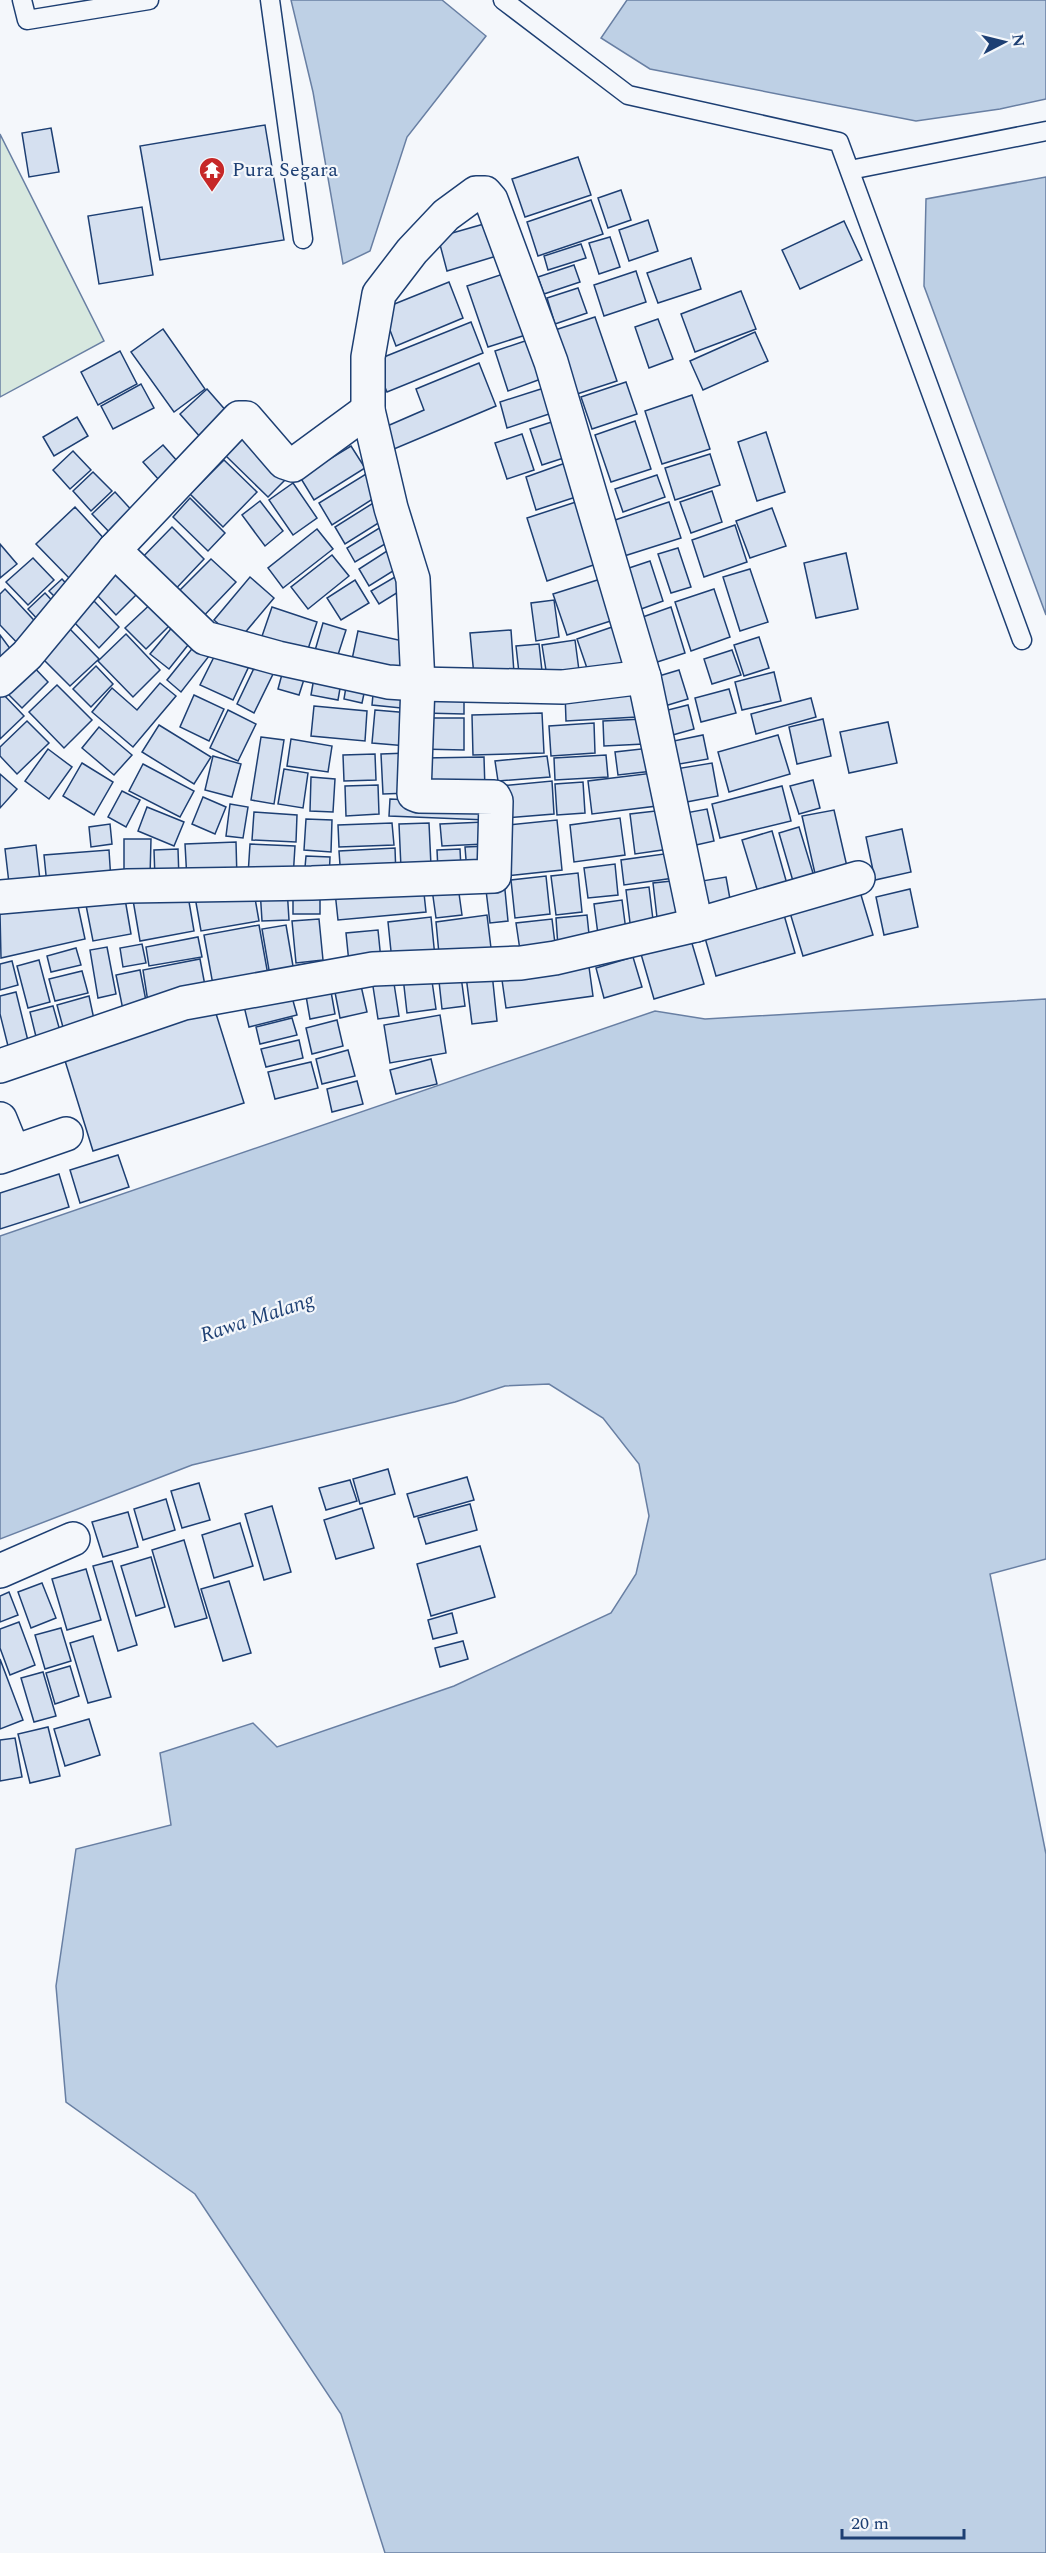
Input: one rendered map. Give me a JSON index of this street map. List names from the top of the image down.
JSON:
{
  "water": ["Rawa Malang"],
  "places": {
    "temple": ["Pura Segara"]
  },
  "scale_bar": "20 m",
  "north": "right"
}
